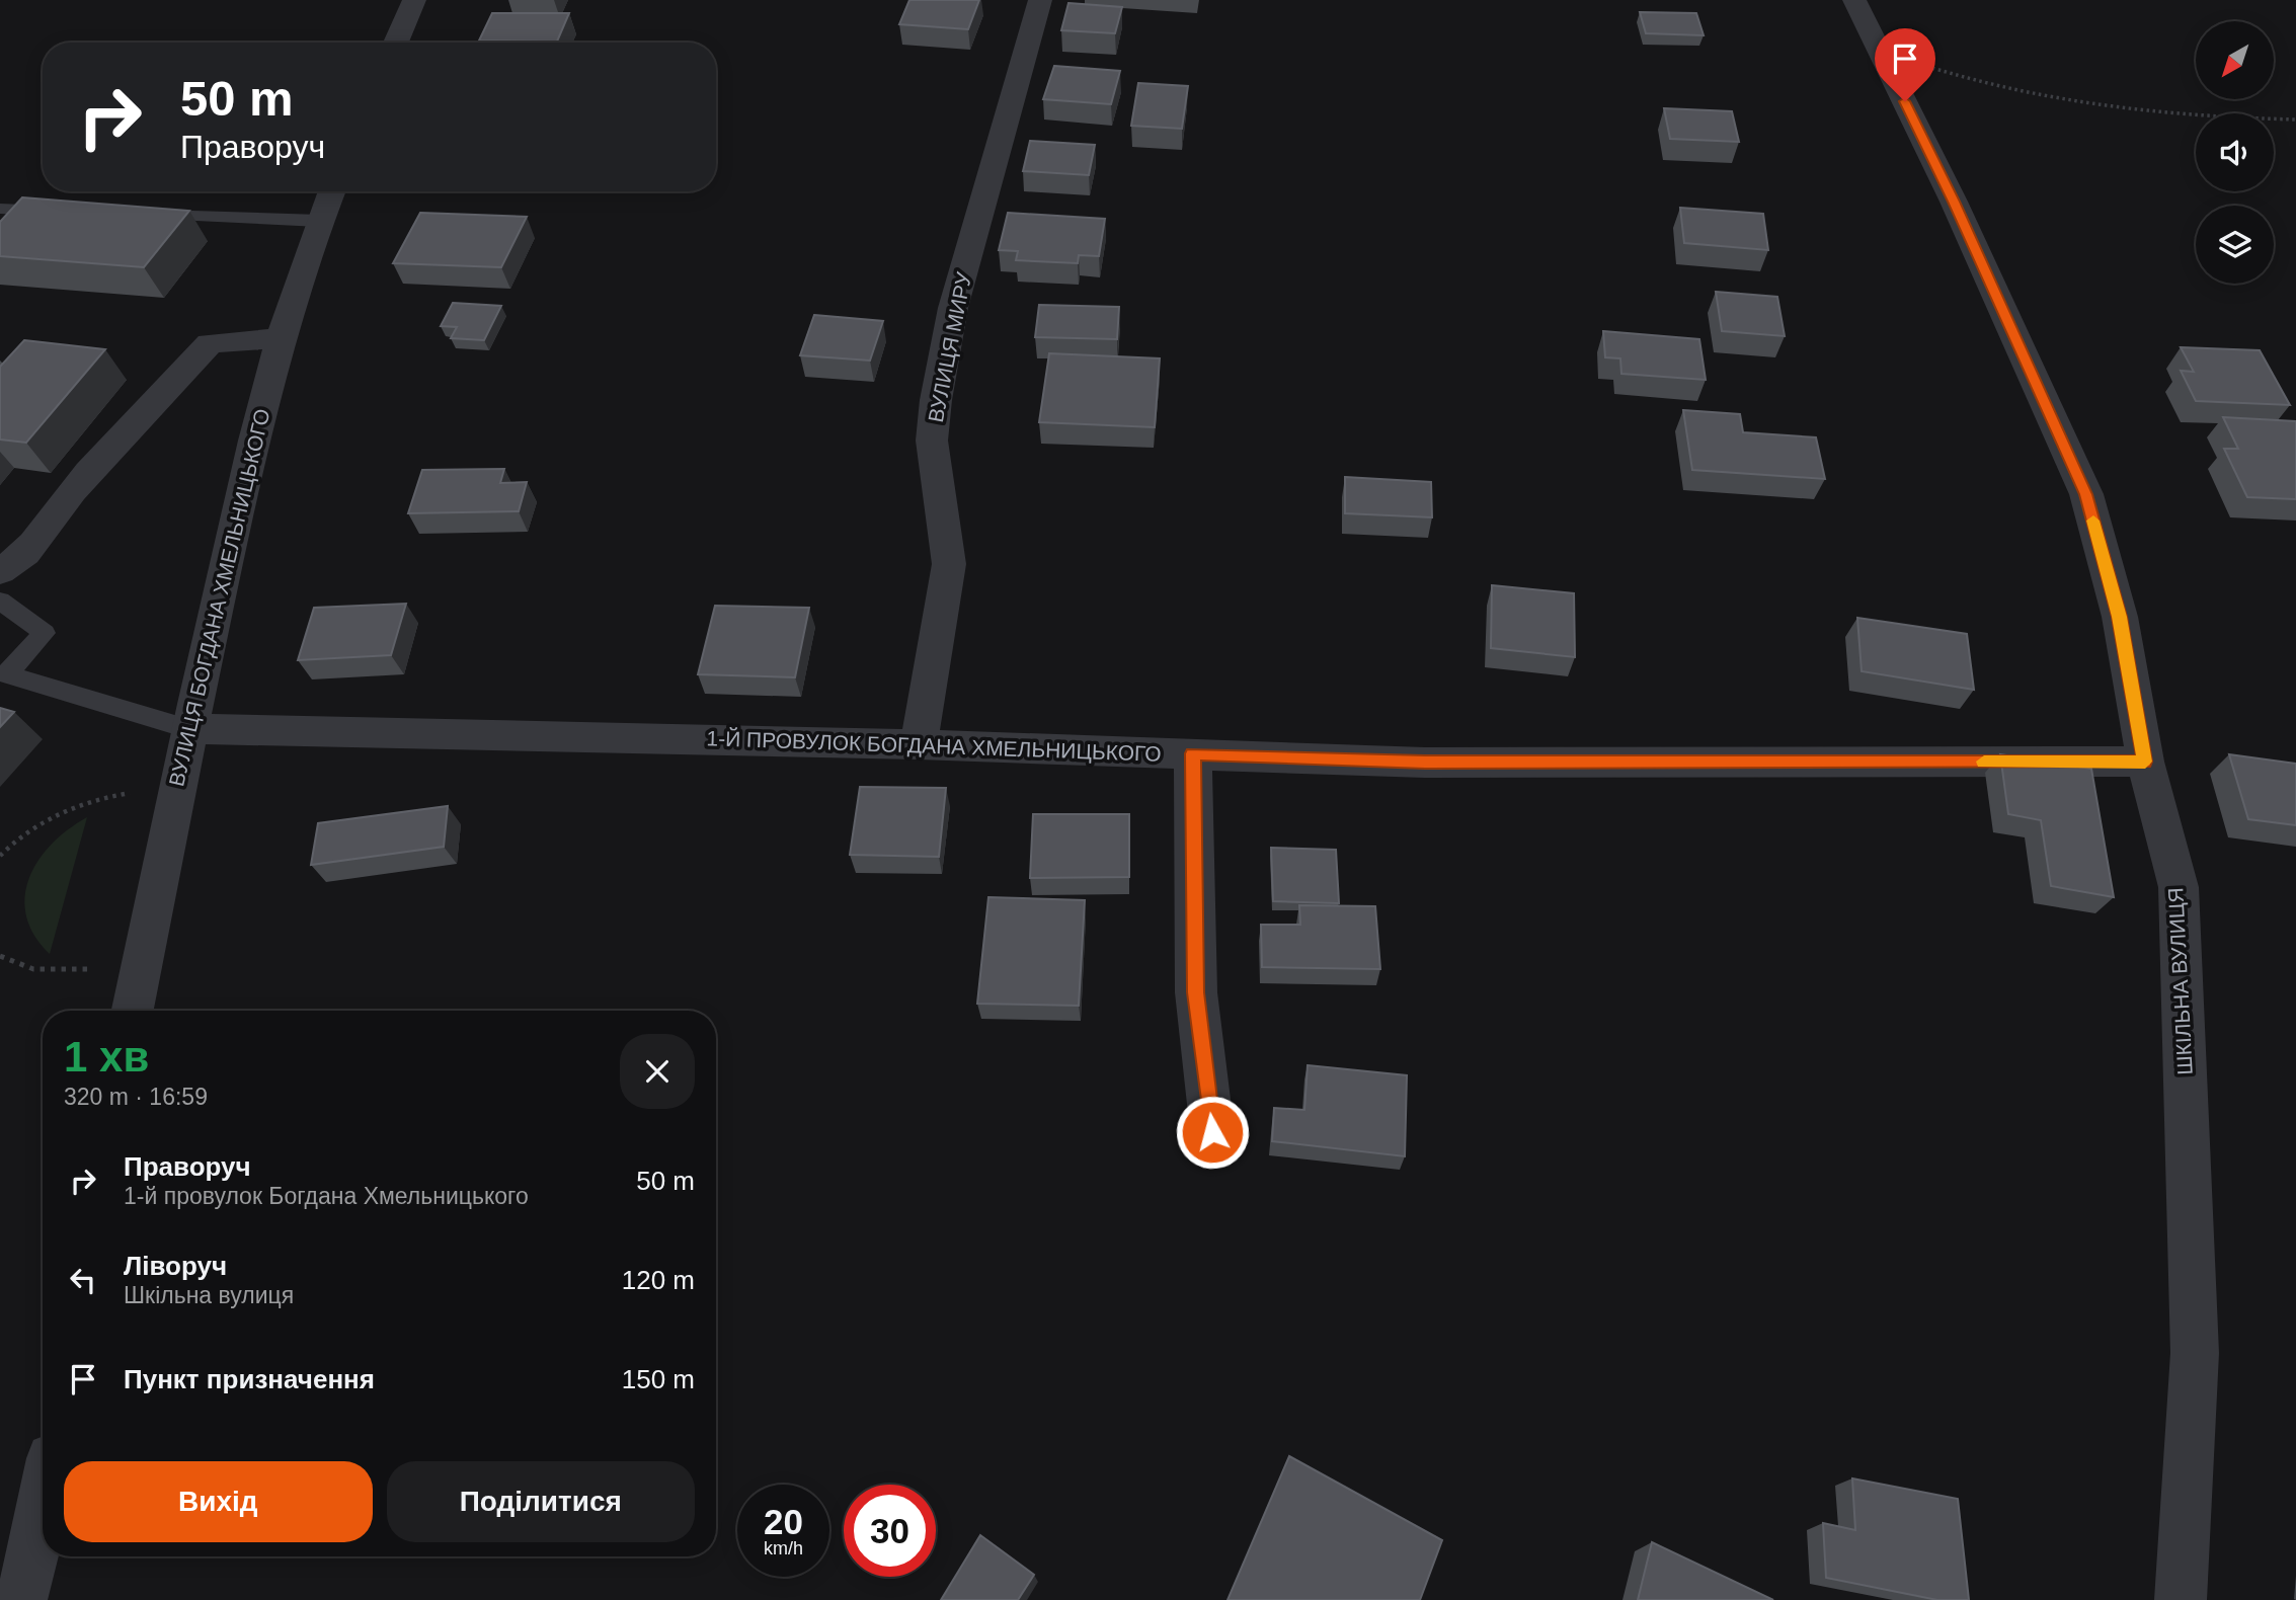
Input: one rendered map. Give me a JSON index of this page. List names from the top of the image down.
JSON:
{
  "streets": {
    "street": [
      "ВУЛИЦЯ МИРУ",
      "ВУЛИЦЯ БОГДАНА ХМЕЛЬНИЦЬКОГО",
      "1-Й ПРОВУЛОК БОГДАНА ХМЕЛЬНИЦЬКОГО",
      "ШКІЛЬНА ВУЛИЦЯ"
    ]
  },
  "crossings": [
    ["ВУЛИЦЯ МИРУ", "1-Й ПРОВУЛОК БОГДАНА ХМЕЛЬНИЦЬКОГО"],
    ["ВУЛИЦЯ БОГДАНА ХМЕЛЬНИЦЬКОГО", "1-Й ПРОВУЛОК БОГДАНА ХМЕЛЬНИЦЬКОГО"],
    ["1-Й ПРОВУЛОК БОГДАНА ХМЕЛЬНИЦЬКОГО", "ШКІЛЬНА ВУЛИЦЯ"]
  ],
  "north": "bottom left",
  "page": {
    "turn": ["50 m", "Праворуч"],
    "heading": ["1 хв", "320 m · 16:59"],
    "list": [
      {
        "name": "Праворуч",
        "note": "1-й провулок Богдана Хмельницького",
        "value": "50 m"
      },
      {
        "name": "Ліворуч",
        "note": "Шкільна вулиця",
        "value": "120 m"
      },
      {
        "name": "Пункт призначення",
        "value": "150 m"
      }
    ],
    "buttons": ["Вихід", "Поділитися"],
    "speed": "20 km/h",
    "limit": "30"
  }
}
